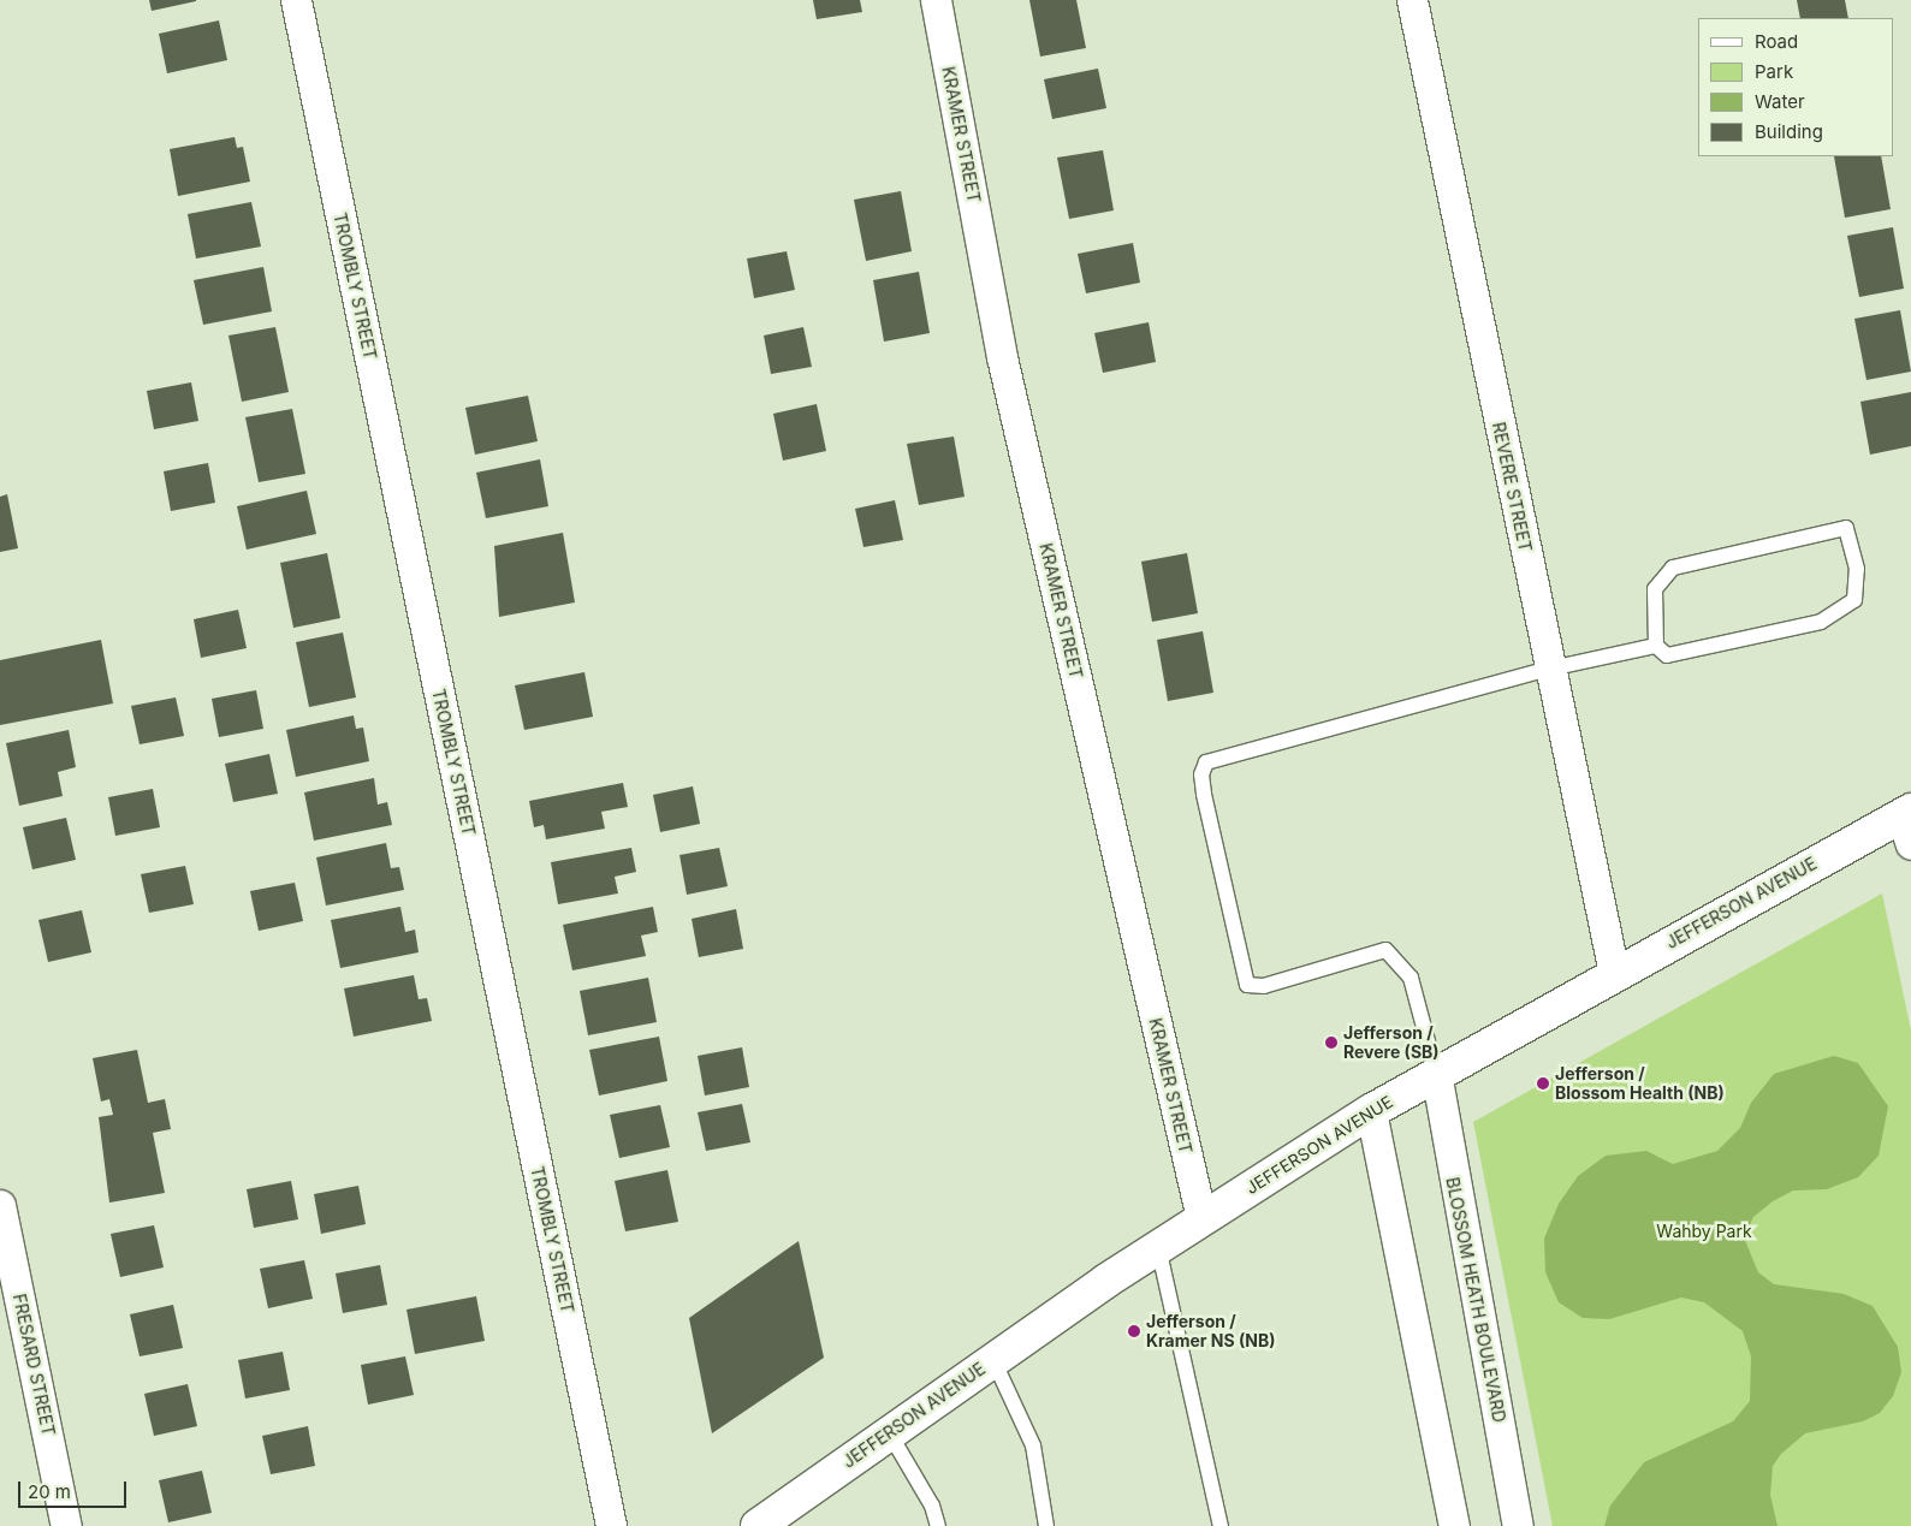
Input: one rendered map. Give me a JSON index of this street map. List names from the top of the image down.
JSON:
{
  "streets": {
    "main road": ["JEFFERSON AVENUE"],
    "street": [
      "KRAMER STREET",
      "TROMBLY STREET",
      "REVERE STREET",
      "BLOSSOM HEATH BOULEVARD",
      "FRESARD STREET"
    ]
  },
  "crossings": [
    ["KRAMER STREET", "JEFFERSON AVENUE"],
    ["REVERE STREET", "JEFFERSON AVENUE"],
    ["JEFFERSON AVENUE", "BLOSSOM HEATH BOULEVARD"]
  ],
  "parks": ["Wahby Park"],
  "places": ["Jefferson / Revere (SB)", "Jefferson / Blossom Health (NB)", "Jefferson / Kramer NS (NB)"],
  "legend": [
    "Road",
    "Park",
    "Water",
    "Building"
  ],
  "scale_bar": "20 m"
}
